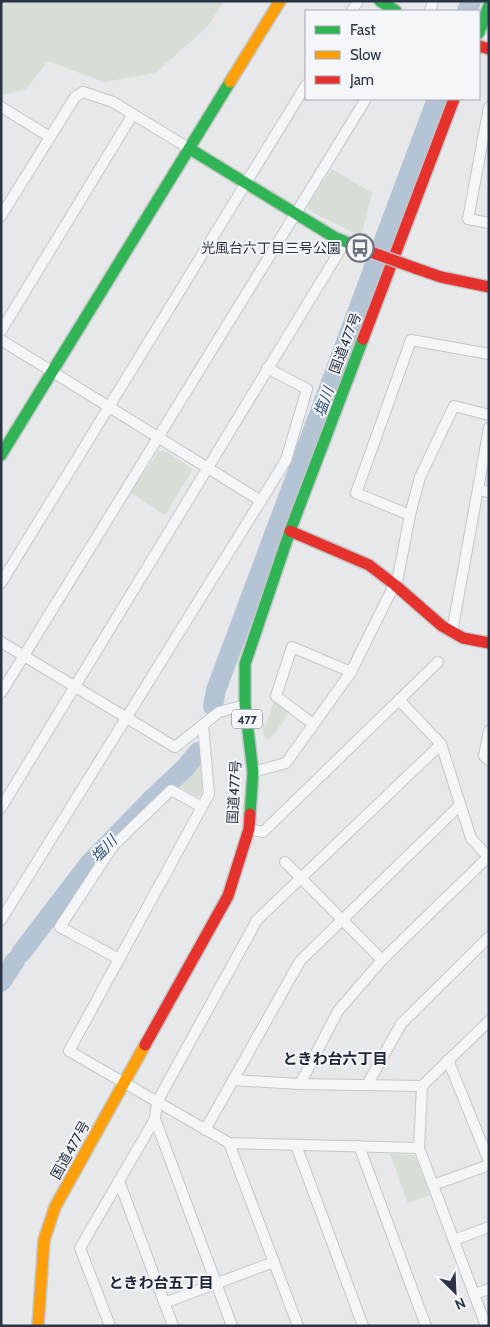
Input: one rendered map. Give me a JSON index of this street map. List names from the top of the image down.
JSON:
{
  "streets": {
    "main road": ["国道477号", "477"]
  },
  "districts": ["ときわ台六丁目", "ときわ台五丁目"],
  "water": ["塩川"],
  "places": {
    "bus stop": ["光風台六丁目三号公園"]
  },
  "legend": ["Fast", "Slow", "Jam"],
  "north": "bottom right"
}
